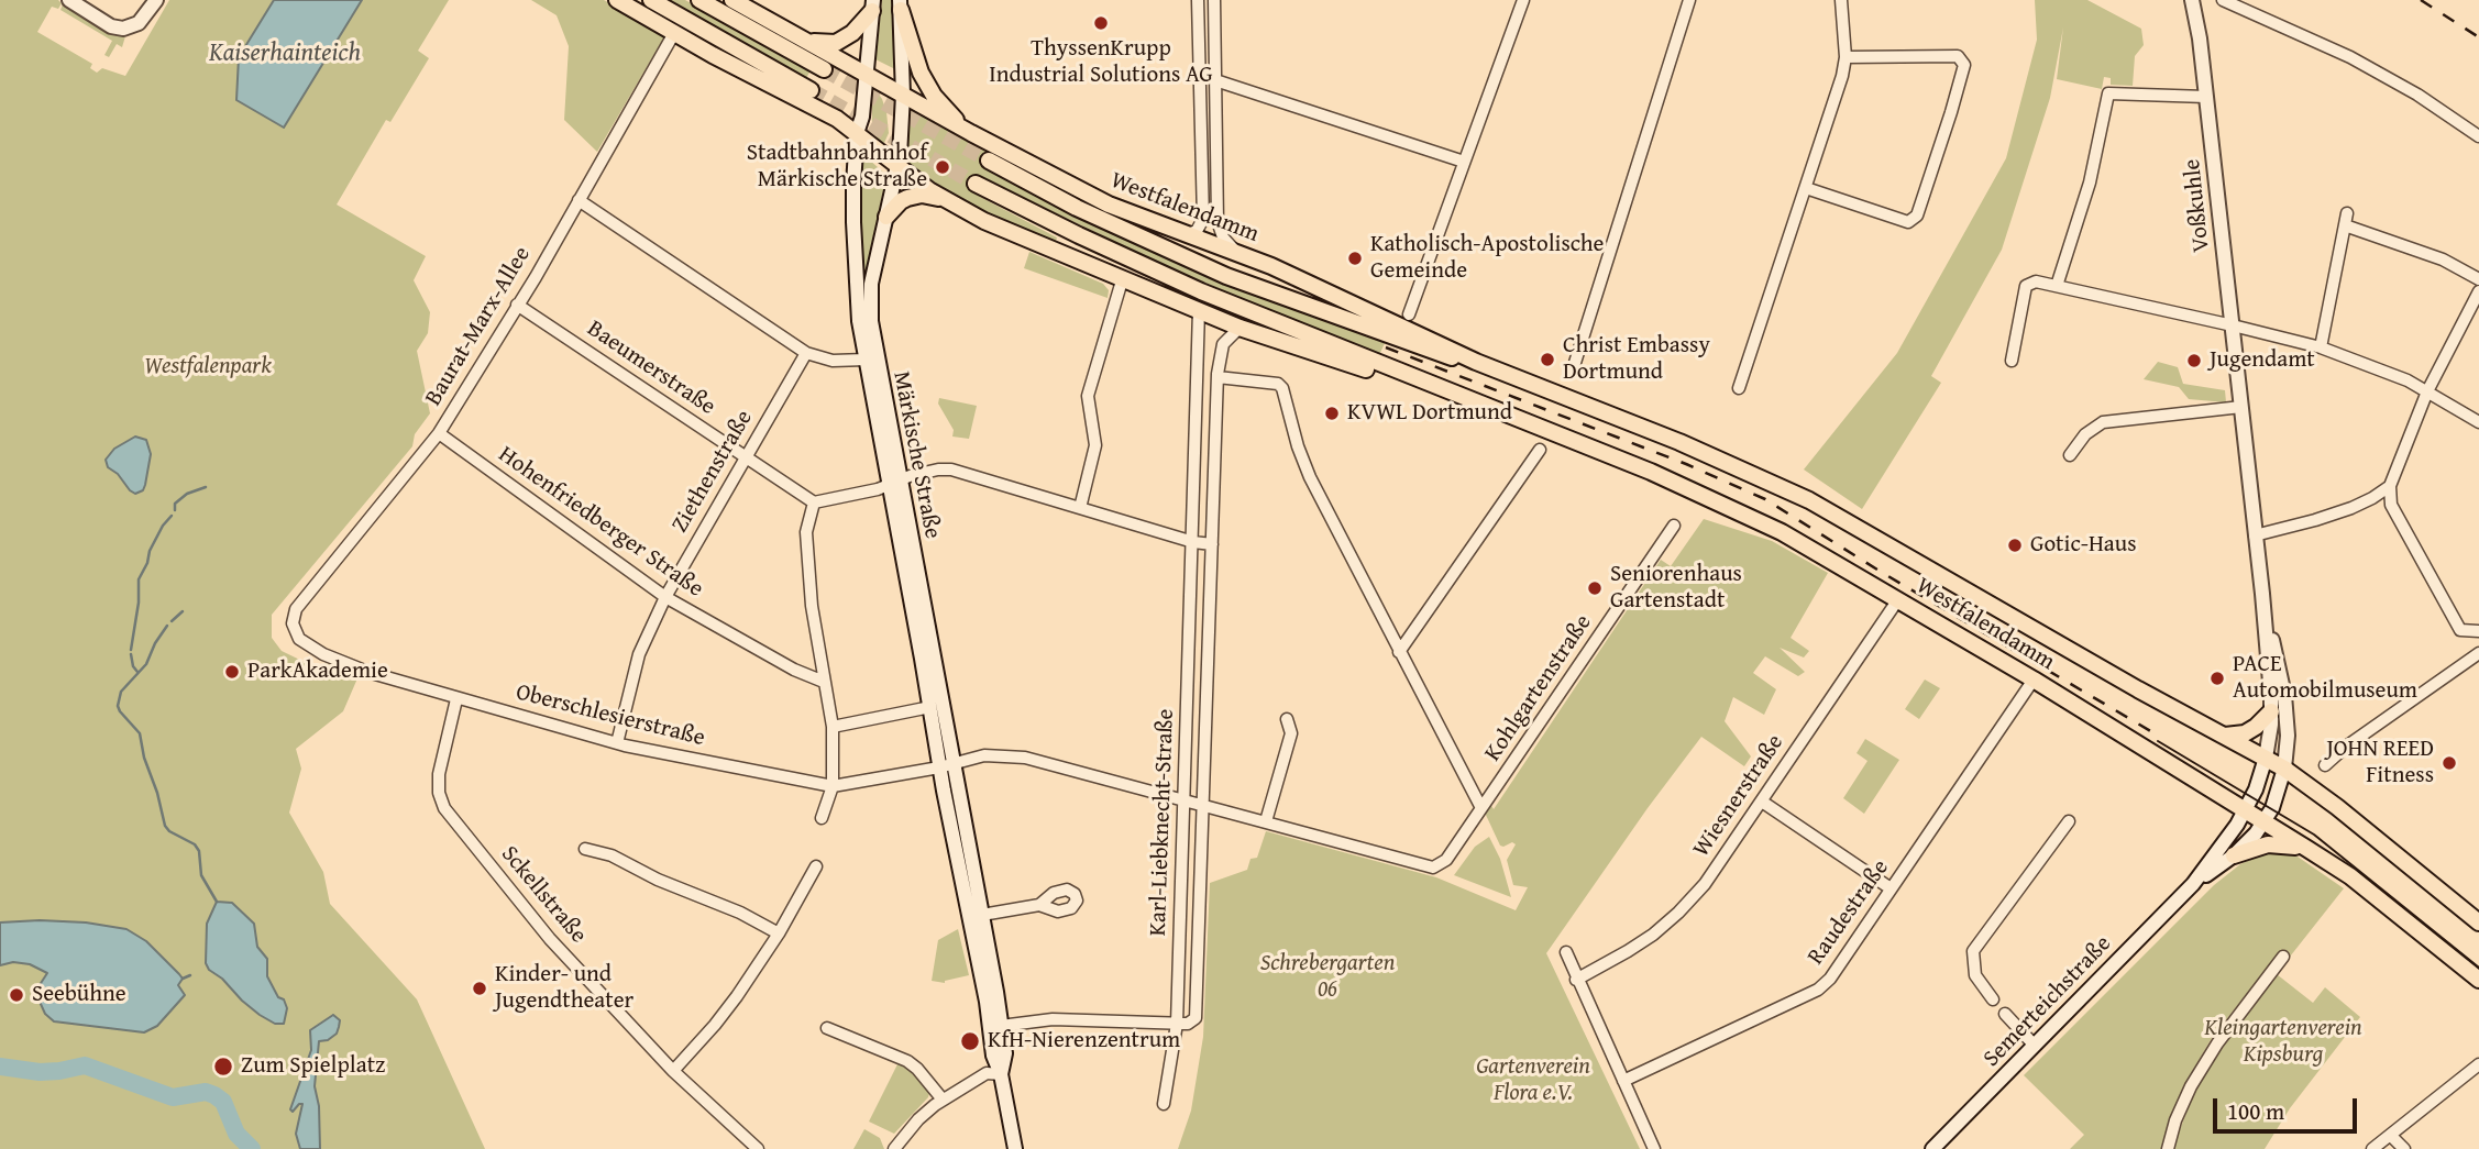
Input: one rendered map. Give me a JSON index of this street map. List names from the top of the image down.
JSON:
{
  "streets": {
    "main road": [
      "Voßkuhle",
      "Westfalendamm",
      "Märkische Straße",
      "Semerteichstraße"
    ],
    "street": [
      "Baurat-Marx-Allee",
      "Baeumerstraße",
      "Ziethenstraße",
      "Hohenfriedberger Straße",
      "Kohlgartenstraße",
      "Oberschlesierstraße",
      "Wiesnerstraße",
      "Karl-Liebknecht-Straße",
      "Sckellstraße",
      "Raudestraße"
    ]
  },
  "crossings": [
    ["Voßkuhle", "Westfalendamm"],
    ["Voßkuhle", "Semerteichstraße"],
    ["Westfalendamm", "Baurat-Marx-Allee"],
    ["Westfalendamm", "Märkische Straße"],
    ["Westfalendamm", "Wiesnerstraße"],
    ["Westfalendamm", "Karl-Liebknecht-Straße"],
    ["Westfalendamm", "Raudestraße"],
    ["Westfalendamm", "Semerteichstraße"],
    ["Baurat-Marx-Allee", "Baeumerstraße"],
    ["Baurat-Marx-Allee", "Hohenfriedberger Straße"],
    ["Baurat-Marx-Allee", "Oberschlesierstraße"],
    ["Baeumerstraße", "Ziethenstraße"],
    ["Märkische Straße", "Oberschlesierstraße"],
    ["Ziethenstraße", "Hohenfriedberger Straße"],
    ["Ziethenstraße", "Oberschlesierstraße"],
    ["Kohlgartenstraße", "Oberschlesierstraße"],
    ["Oberschlesierstraße", "Karl-Liebknecht-Straße"],
    ["Oberschlesierstraße", "Sckellstraße"]
  ],
  "water": ["Kaiserhainteich"],
  "parks": [
    "Westfalenpark",
    "Schrebergarten 06",
    "Kleingartenverein Kipsburg",
    "Gartenverein Flora e.V."
  ],
  "places": [
    "ThyssenKrupp Industrial Solutions AG",
    "Stadtbahnbahnhof Märkische Straße",
    "Katholisch-Apostolische Gemeinde",
    "Christ Embassy Dortmund",
    "Jugendamt",
    "KVWL Dortmund",
    "Gotic-Haus",
    "Seniorenhaus Gartenstadt",
    "ParkAkademie",
    "PACE Automobilmuseum",
    "JOHN REED Fitness",
    "Kinder- und Jugendtheater",
    "Seebühne",
    "KfH-Nierenzentrum",
    "Zum Spielplatz"
  ],
  "scale_bar": "100 m"
}
